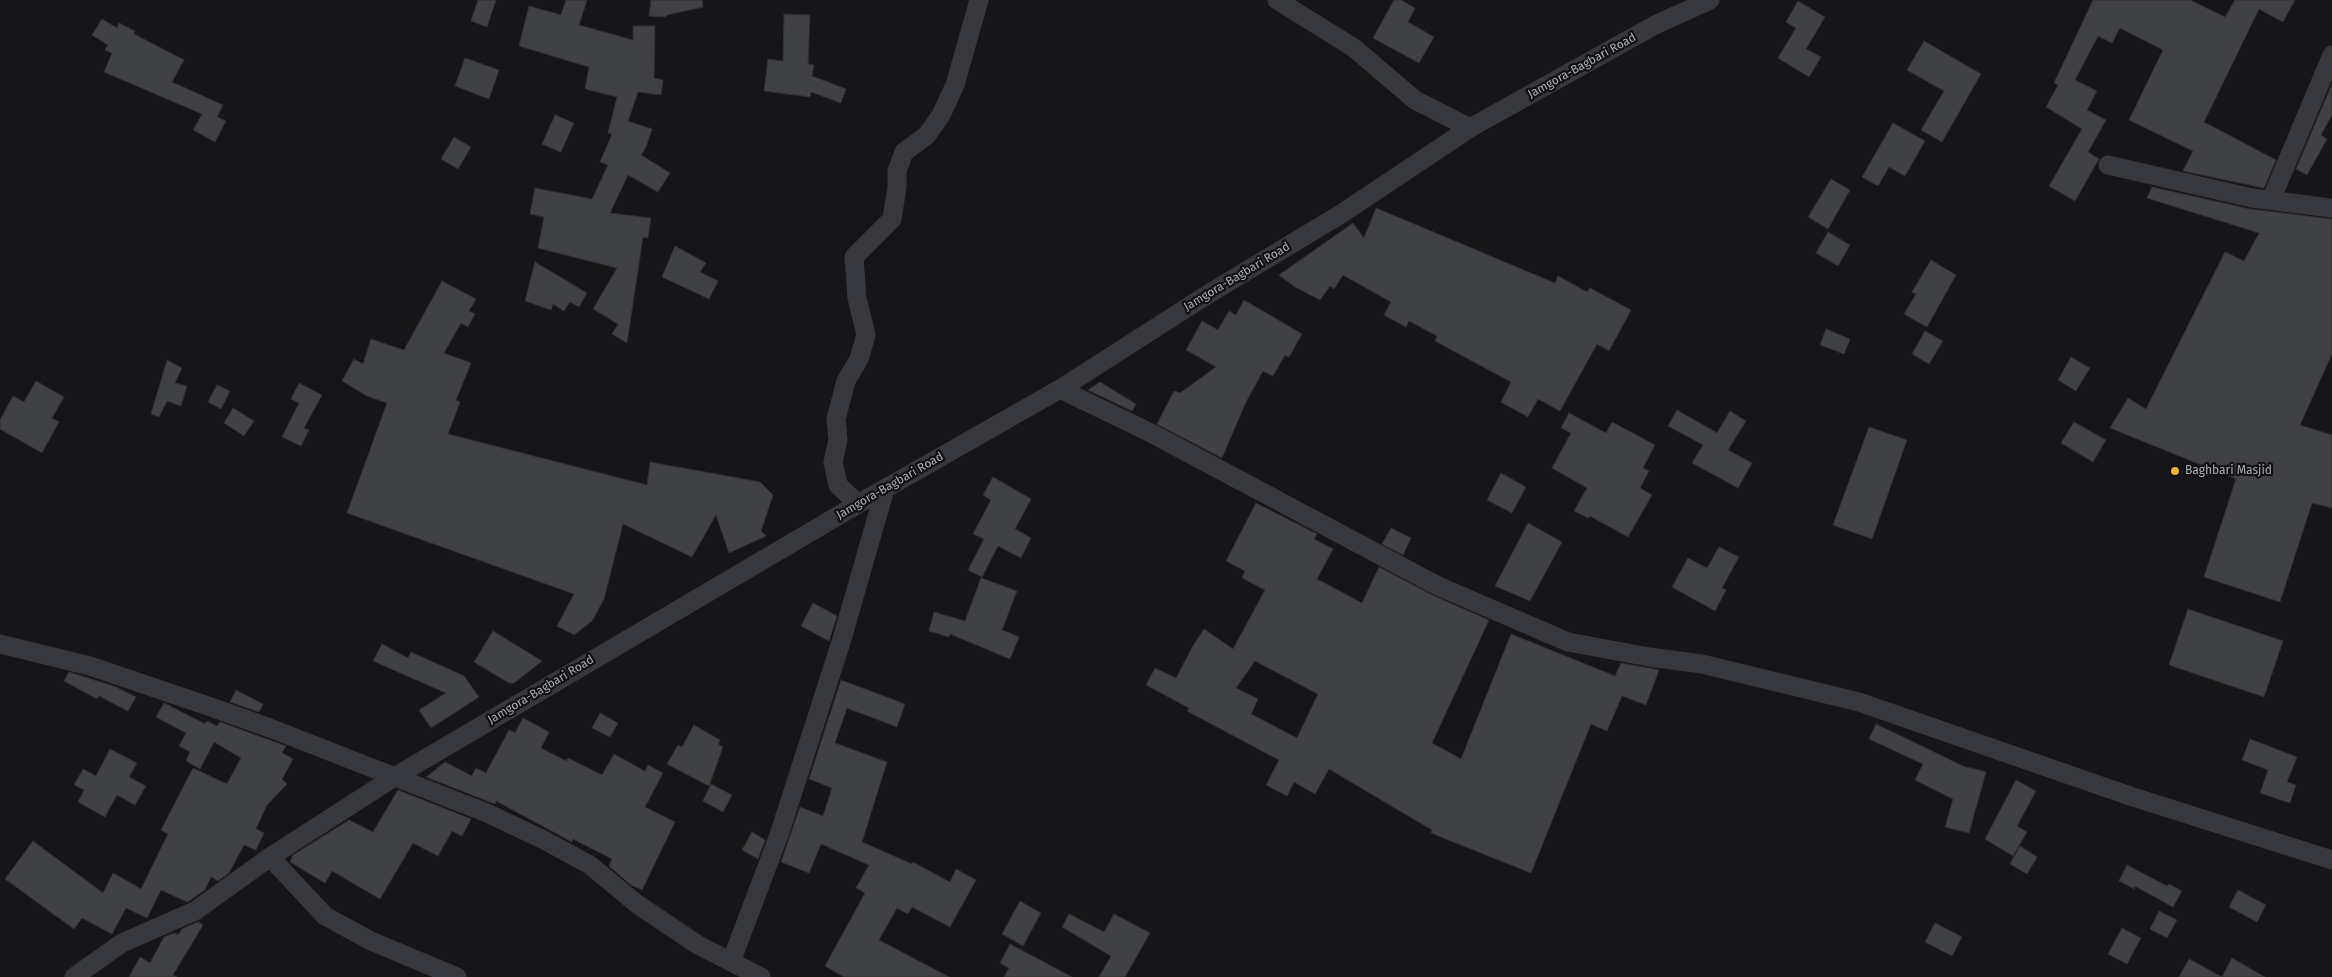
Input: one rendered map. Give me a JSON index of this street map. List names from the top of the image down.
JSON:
{
  "streets": {
    "street": ["Jamgora-Bagbari Road"]
  },
  "places": ["Baghbari Masjid"]
}
